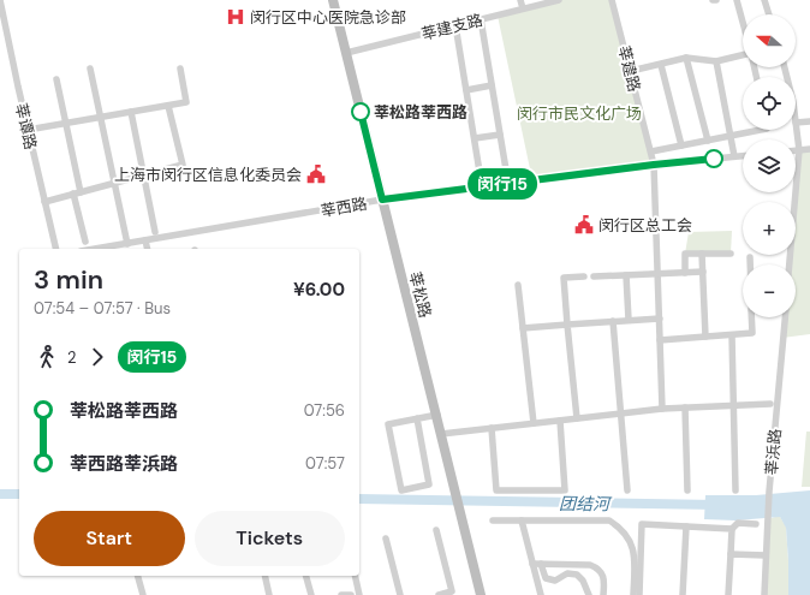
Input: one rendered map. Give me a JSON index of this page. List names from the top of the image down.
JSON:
{
  "streets": {
    "main road": ["莘松路"],
    "street": [
      "莘建支路",
      "莘建路",
      "莘谭路",
      "莘西路",
      "莘浜路"
    ]
  },
  "crossings": [
    ["莘建支路", "莘松路"],
    ["莘建路", "莘西路"],
    ["莘西路", "莘松路"]
  ],
  "water": ["团结河"],
  "parks": ["闵行市民文化广场"],
  "places": {
    "hospital": ["闵行区中心医院急诊部"],
    "other": ["莘松路莘西路"],
    "public building": ["上海市闵行区信息化委员会", "闵行区总工会"]
  },
  "lines": ["bus line 闵行15"],
  "north": "left",
  "page": {
    "on_map": "闵行15",
    "map_buttons": ["+", "−"],
    "heading": ["3 min", "07:54 – 07:57 · Bus", "¥6.00"],
    "legs": ["2", "闵行15"],
    "list": [
      {
        "name": "莘松路莘西路",
        "value": "07:56"
      },
      {
        "name": "莘西路莘浜路",
        "value": "07:57"
      }
    ],
    "buttons": ["Start", "Tickets"]
  }
}
